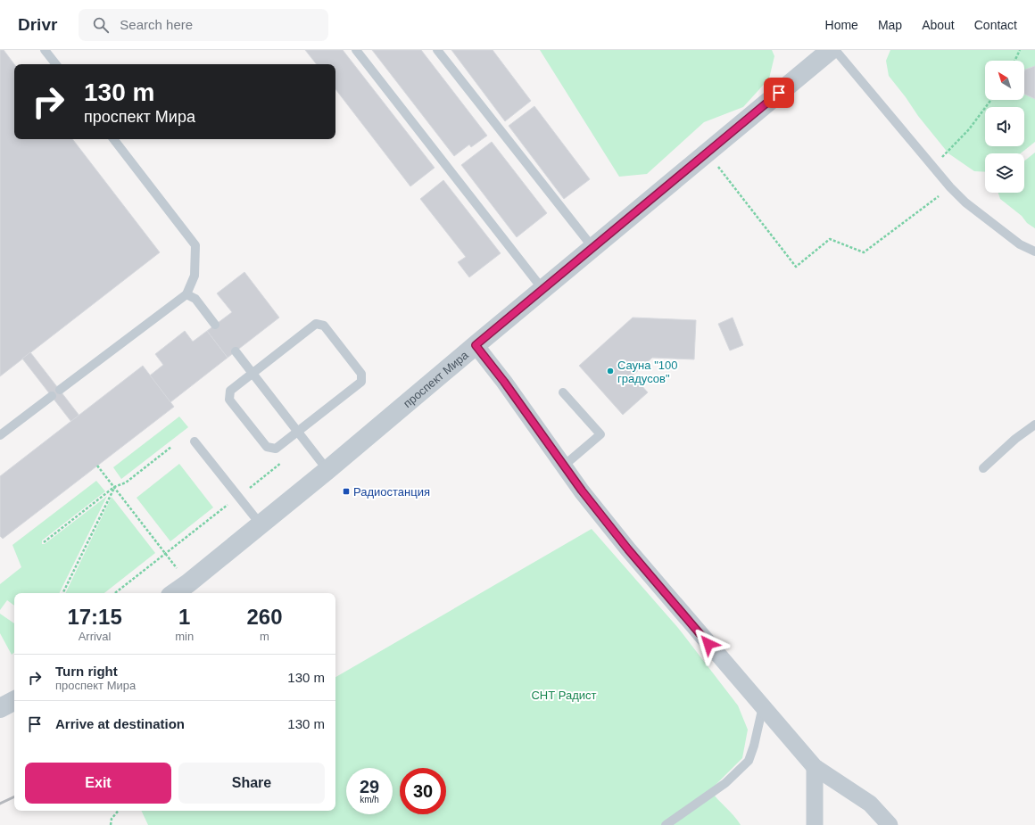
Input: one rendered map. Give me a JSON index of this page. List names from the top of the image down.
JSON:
{
  "streets": {
    "street": ["проспект Мира"]
  },
  "parks": ["СНТ Радист"],
  "places": {
    "other": ["Сауна \"100 градусов\""],
    "transit": ["Радиостанция"]
  },
  "north": "top left",
  "page": {
    "header": "Drivr",
    "search": "Search here",
    "nav": [
      "Home",
      "Map",
      "About",
      "Contact"
    ],
    "turn": ["130 m", "проспект Мира"],
    "eta": [
      "17:15",
      "Arrival",
      "1",
      "min",
      "260",
      "m"
    ],
    "list": [
      {
        "name": "Turn right",
        "note": "проспект Мира",
        "value": "130 m"
      },
      {
        "name": "Arrive at destination",
        "value": "130 m"
      }
    ],
    "buttons": ["Exit", "Share"],
    "speed": "29 km/h",
    "limit": "30"
  }
}
